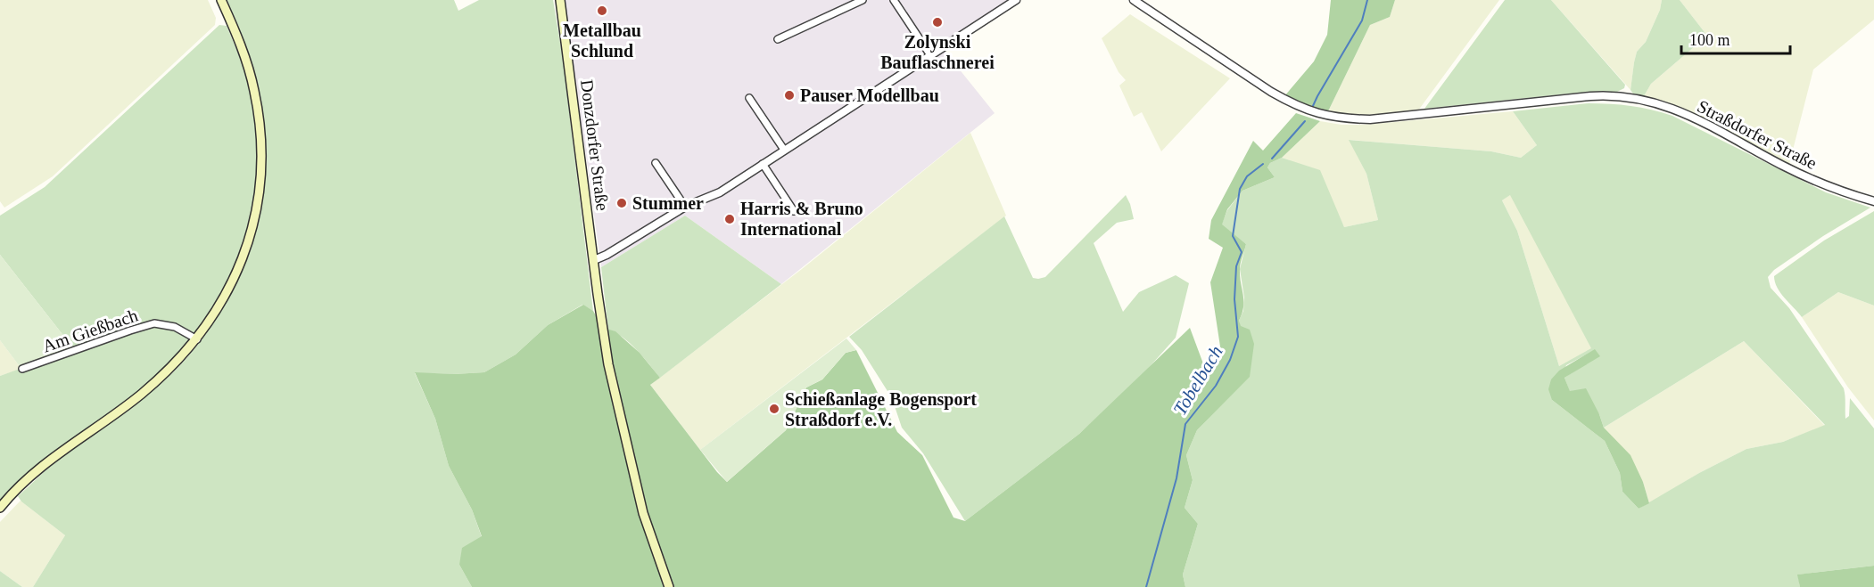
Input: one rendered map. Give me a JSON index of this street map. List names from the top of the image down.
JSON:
{
  "streets": {
    "main road": ["Donzdorfer Straße"],
    "street": ["Straßdorfer Straße", "Am Gießbach"]
  },
  "water": ["Tobelbach"],
  "places": [
    "Metallbau Schlund",
    "Zolynski Bauflaschnerei",
    "Pauser Modellbau",
    "Stummer",
    "Harris & Bruno International",
    "Schießanlage Bogensport Straßdorf e.V."
  ],
  "scale_bar": "100 m"
}
